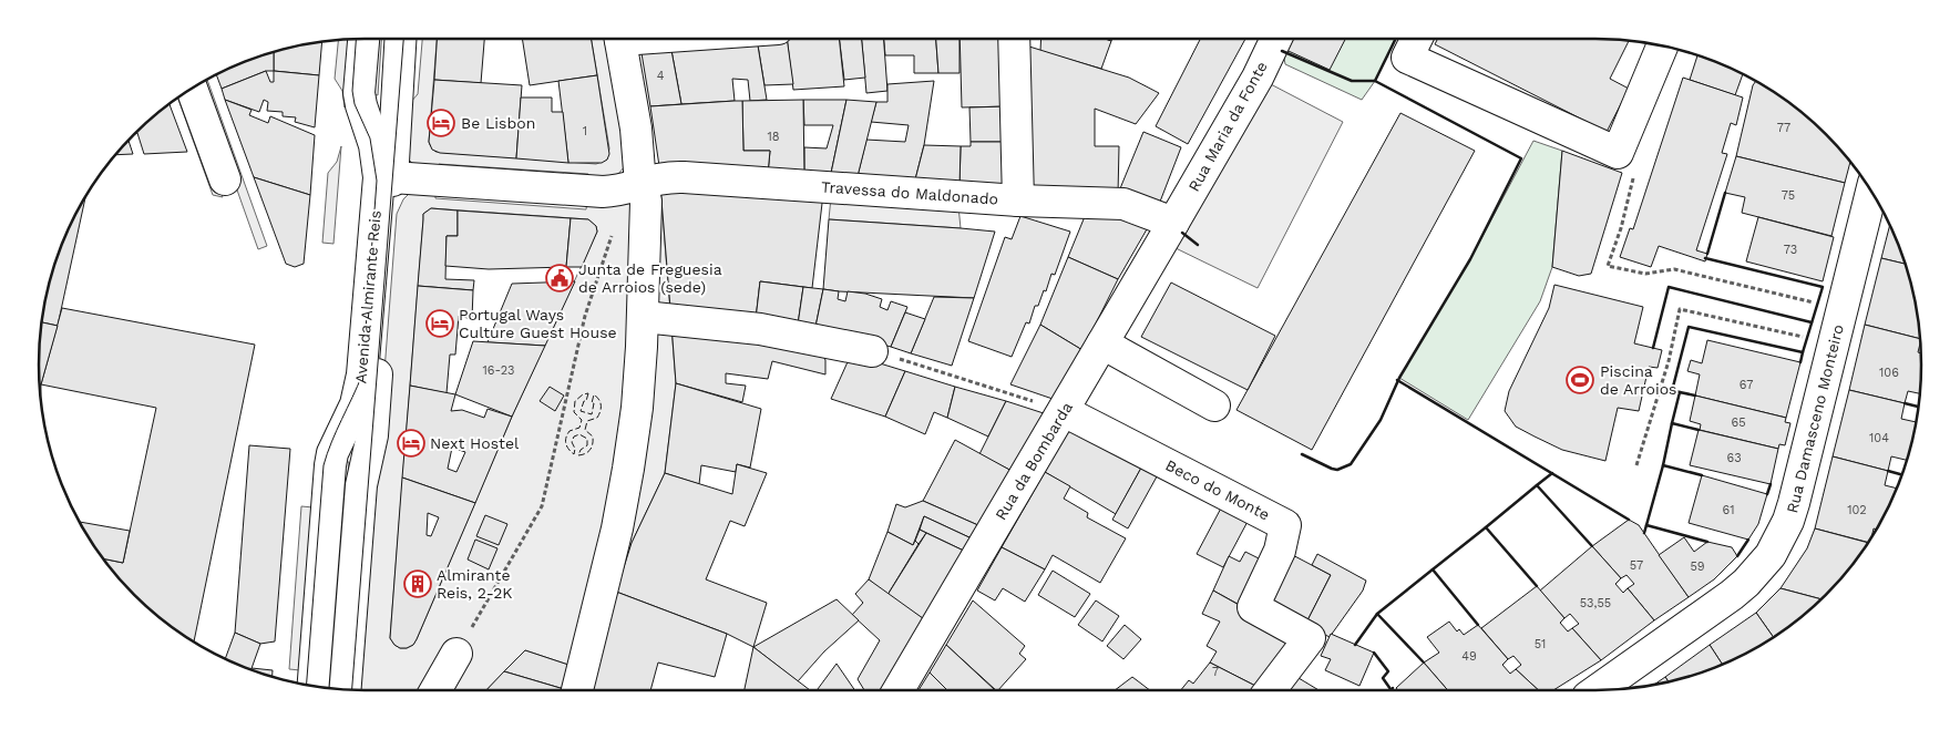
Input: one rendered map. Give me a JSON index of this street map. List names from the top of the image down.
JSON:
{
  "streets": {
    "street": [
      "Rua Maria da Fonte",
      "Travessa do Maldonado",
      "Avenida Almirante Reis",
      "Rua Damasceno Monteiro",
      "Rua da Bombarda",
      "Beco do Monte"
    ]
  },
  "crossings": [
    ["Rua Maria da Fonte", "Travessa do Maldonado"],
    ["Rua Maria da Fonte", "Rua da Bombarda"],
    ["Travessa do Maldonado", "Avenida Almirante Reis"],
    ["Travessa do Maldonado", "Rua da Bombarda"],
    ["Rua da Bombarda", "Beco do Monte"]
  ],
  "places": {
    "hotel": ["Be Lisbon", "Portugal Ways Culture Guest House", "Next Hostel"],
    "public building": ["Junta de Freguesia de Arroios (sede)"],
    "sports": ["Piscina de Arroios"],
    "building": ["Almirante Reis, 2-2K"]
  },
  "house_numbers": [
    "4",
    "77",
    "1",
    "18",
    "75",
    "73",
    "16-23",
    "106",
    "67",
    "65",
    "104",
    "63",
    "61",
    "102",
    "57",
    "59",
    "53,55",
    "51",
    "49",
    "7"
  ]
}
